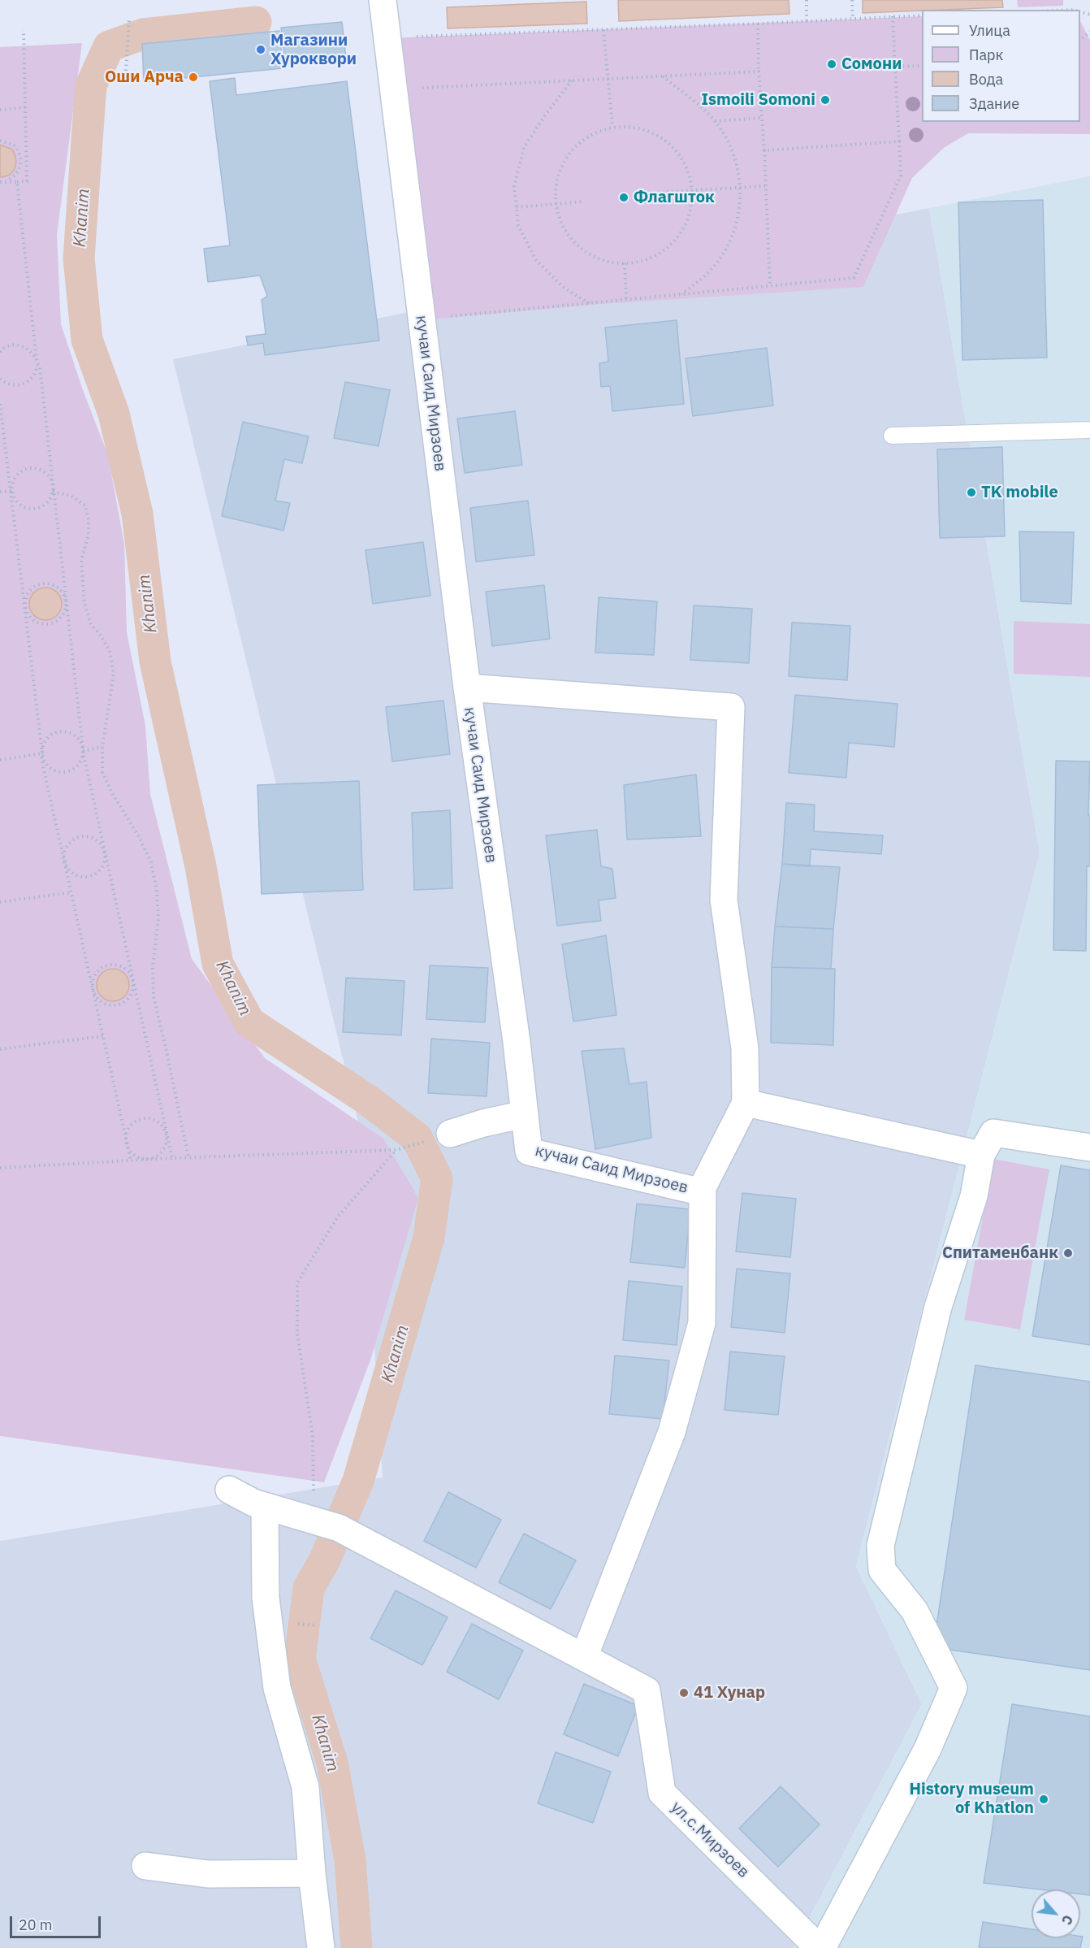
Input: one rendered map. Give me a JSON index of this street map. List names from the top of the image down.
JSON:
{
  "streets": {
    "street": ["кучаи Саид Мирзоев", "ул.с.Мирзоев"]
  },
  "crossings": [
    ["кучаи Саид Мирзоев", "ул.с.Мирзоев"]
  ],
  "water": ["Khanim"],
  "places": [
    "Магазини Хуроквори",
    "Сомони",
    "Оши Арча",
    "Ismoili Somoni",
    "Флагшток",
    "TK mobile",
    "Спитаменбанк",
    "41 Хунар",
    "History museum of Khatlon"
  ],
  "legend": [
    "Улица",
    "Парк",
    "Вода",
    "Здание"
  ],
  "scale_bar": "20 m",
  "north": "bottom right"
}
